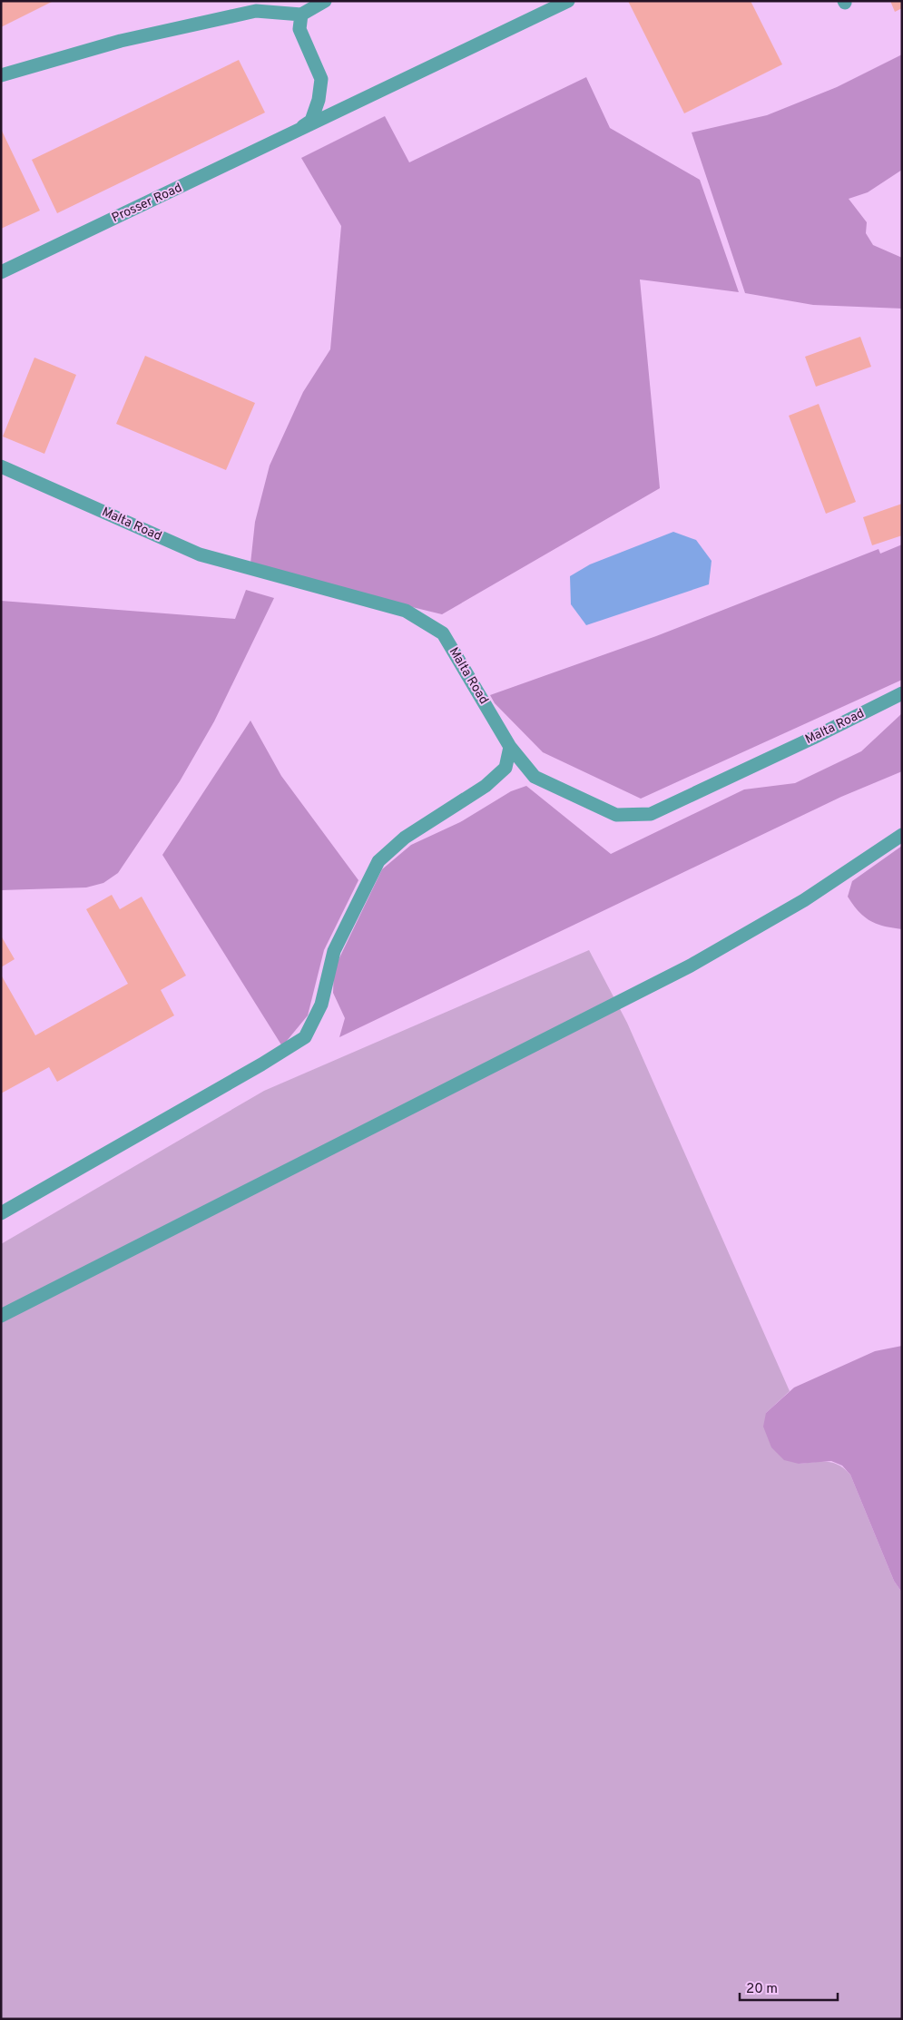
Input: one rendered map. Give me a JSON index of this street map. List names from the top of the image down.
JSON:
{
  "streets": {
    "street": ["Prosser Road", "Malta Road"]
  },
  "scale_bar": "20 m"
}
